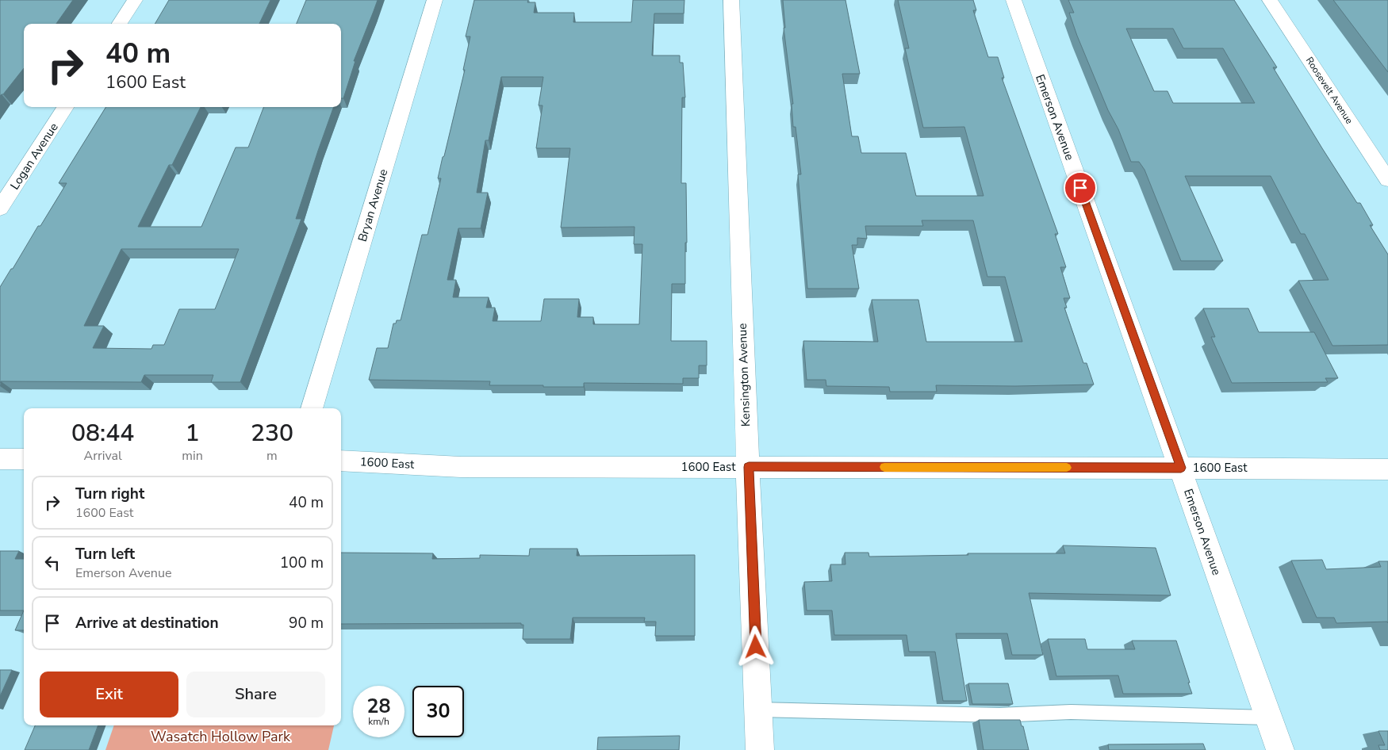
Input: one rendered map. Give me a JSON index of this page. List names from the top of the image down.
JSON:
{
  "streets": {
    "street": [
      "Roosevelt Avenue",
      "Emerson Avenue",
      "Logan Avenue",
      "Bryan Avenue",
      "Kensington Avenue",
      "1600 East"
    ]
  },
  "crossings": [
    ["Emerson Avenue", "1600 East"],
    ["Kensington Avenue", "1600 East"]
  ],
  "parks": ["Wasatch Hollow Park"],
  "page": {
    "turn": ["40 m", "1600 East"],
    "eta": [
      "08:44",
      "Arrival",
      "1",
      "min",
      "230",
      "m"
    ],
    "list": [
      {
        "name": "Turn right",
        "note": "1600 East",
        "value": "40 m"
      },
      {
        "name": "Turn left",
        "note": "Emerson Avenue",
        "value": "100 m"
      },
      {
        "name": "Arrive at destination",
        "value": "90 m"
      }
    ],
    "buttons": ["Exit", "Share"],
    "speed": "28 km/h",
    "limit": "30"
  }
}
